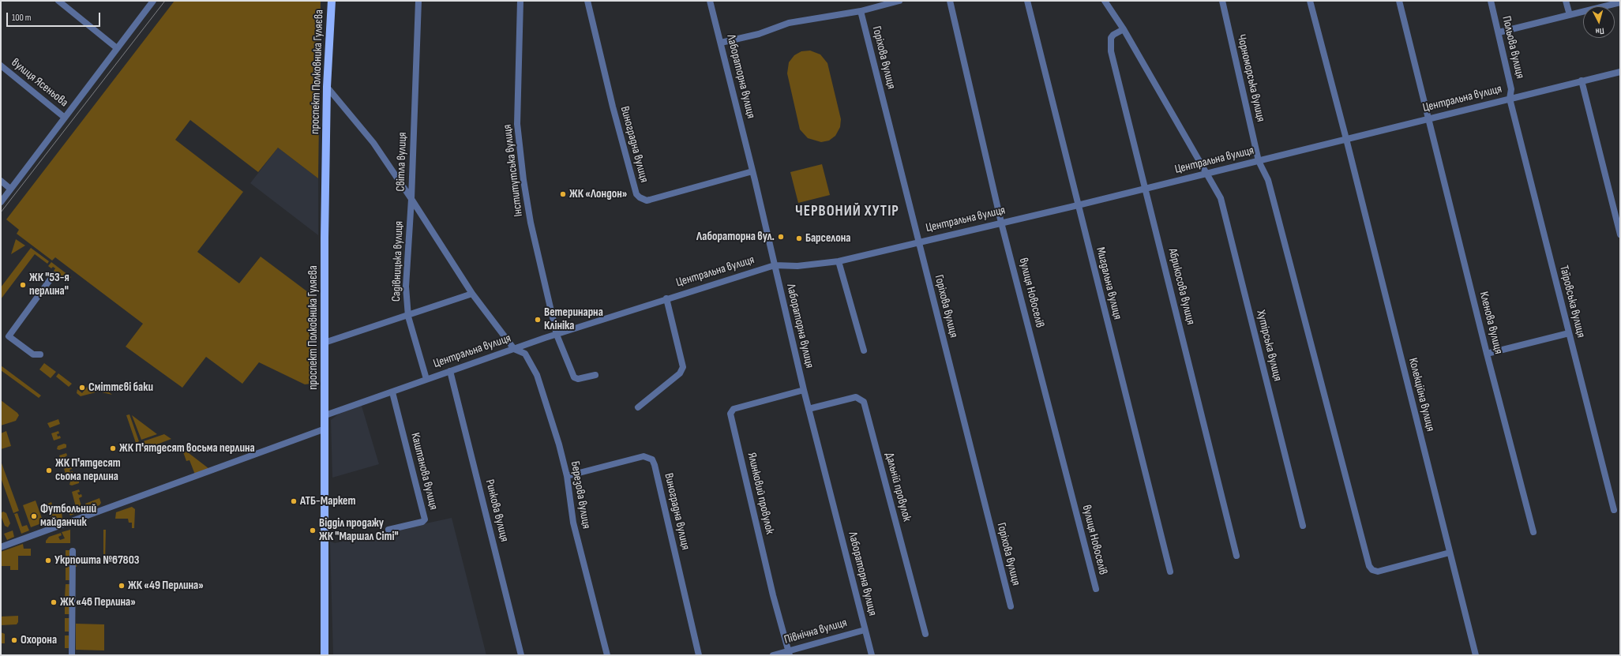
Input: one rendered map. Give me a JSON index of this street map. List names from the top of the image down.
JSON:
{
  "streets": {
    "main road": ["проспект Полковника Гуляєва"],
    "street": [
      "Польова вулиця",
      "Горіхова вулиця",
      "Лабораторна вулиця",
      "Чорноморська вулиця",
      "вулиця Ясеньова",
      "Центральна вулиця",
      "Виноградна вулиця",
      "Світла вулиця",
      "Інститутська вулиця",
      "Садівницька вулиця",
      "Мигдальна вулиця",
      "Абрикосова вулиця",
      "вулиця Новоселів",
      "Таїровська вулиця",
      "Кленова вулиця",
      "Хутірська вулиця",
      "Колекційна вулиця",
      "Каштанова вулиця",
      "Дальній провулок",
      "Ялинковий провулок",
      "Березова вулиця",
      "Ринкова вулиця",
      "Північна вулиця"
    ]
  },
  "crossings": [
    ["Польова вулиця", "Центральна вулиця"],
    ["Польова вулиця", "Таїровська вулиця"],
    ["Горіхова вулиця", "Центральна вулиця"],
    ["проспект Полковника Гуляєва", "Центральна вулиця"],
    ["Лабораторна вулиця", "Центральна вулиця"],
    ["Лабораторна вулиця", "Виноградна вулиця"],
    ["Лабораторна вулиця", "Дальній провулок"],
    ["Лабораторна вулиця", "Ялинковий провулок"],
    ["Лабораторна вулиця", "Північна вулиця"],
    ["Чорноморська вулиця", "Центральна вулиця"],
    ["Центральна вулиця", "Світла вулиця"],
    ["Центральна вулиця", "Інститутська вулиця"],
    ["Центральна вулиця", "Садівницька вулиця"],
    ["Центральна вулиця", "Мигдальна вулиця"],
    ["Центральна вулиця", "Абрикосова вулиця"],
    ["Центральна вулиця", "вулиця Новоселів"],
    ["Центральна вулиця", "Таїровська вулиця"],
    ["Центральна вулиця", "Кленова вулиця"],
    ["Центральна вулиця", "Хутірська вулиця"],
    ["Центральна вулиця", "Колекційна вулиця"],
    ["Центральна вулиця", "Каштанова вулиця"],
    ["Центральна вулиця", "Березова вулиця"],
    ["Центральна вулиця", "Ринкова вулиця"],
    ["Виноградна вулиця", "Березова вулиця"],
    ["Світла вулиця", "Садівницька вулиця"],
    ["Світла вулиця", "Березова вулиця"],
    ["Ялинковий провулок", "Північна вулиця"]
  ],
  "districts": ["ЧЕРВОНИЙ ХУТІР"],
  "places": [
    "ЖК «Лондон»",
    "Лабораторна вул.",
    "Барселона",
    "ЖК \"53-я перлина\"",
    "Ветеринарна Клініка",
    "Сміттєві баки",
    "ЖК П'ятдесят восьма перлина",
    "ЖК П'ятдесят сьома перлина",
    "АТБ-Маркет",
    "Футбольний майданчик",
    "Відділ продажу ЖК \"Маршал Сіті\"",
    "Укрпошта №67803",
    "ЖК «49 Перлина»",
    "ЖК «46 Перлина»",
    "Охорона"
  ],
  "scale_bar": "100 m",
  "north": "bottom"
}
